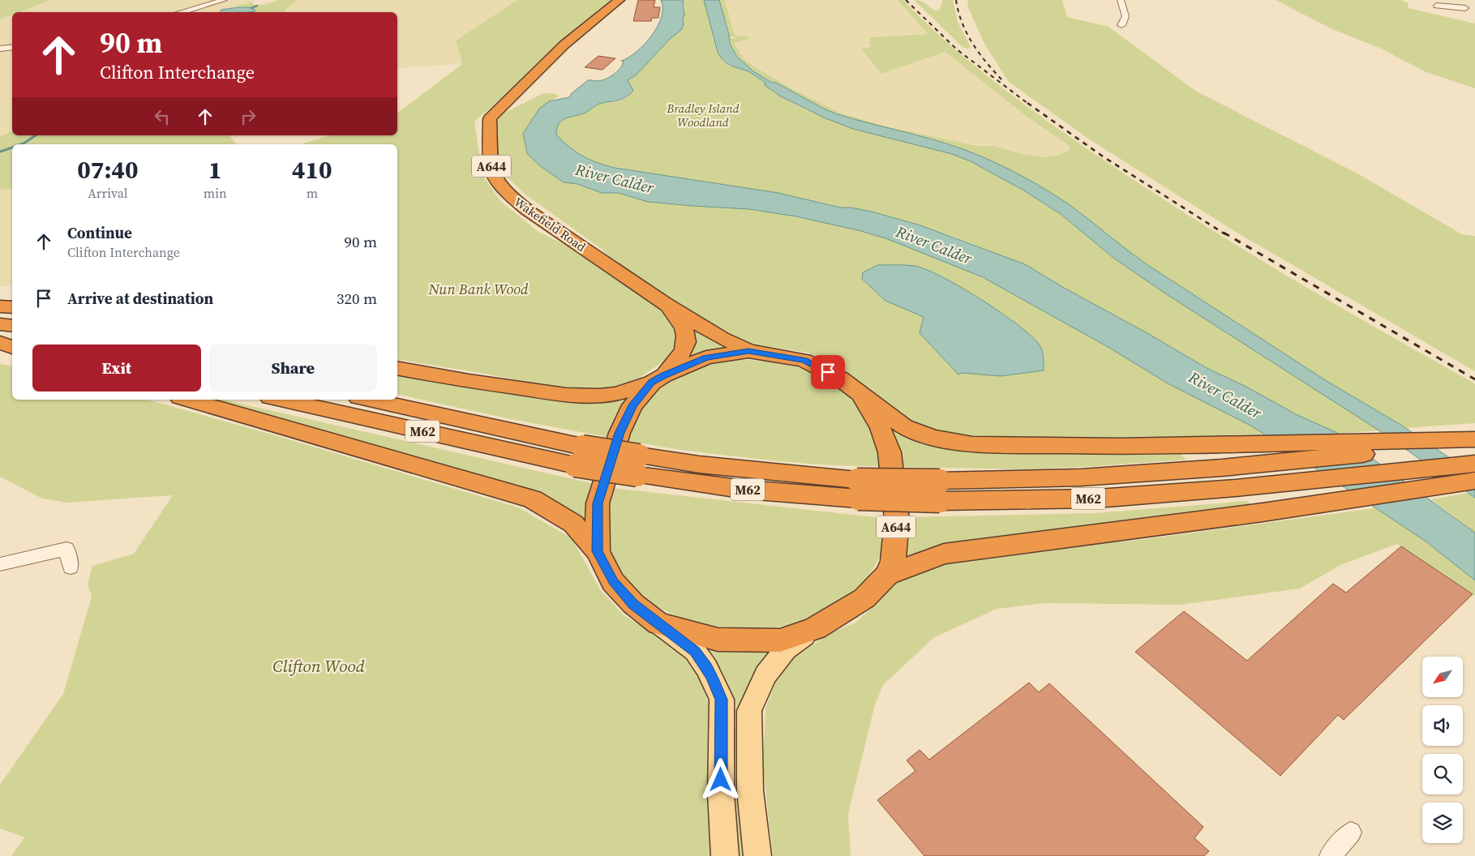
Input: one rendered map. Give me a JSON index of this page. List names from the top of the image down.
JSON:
{
  "streets": {
    "highway": ["A644", "Wakefield Road", "M62"]
  },
  "crossings": [
    ["A644", "Wakefield Road"]
  ],
  "water": ["River Calder"],
  "parks": ["Bradley Island Woodland", "Nun Bank Wood", "Clifton Wood"],
  "north": "bottom left",
  "page": {
    "turn": ["90 m", "Clifton Interchange"],
    "eta": [
      "07:40",
      "Arrival",
      "1",
      "min",
      "410",
      "m"
    ],
    "list": [
      {
        "name": "Continue",
        "note": "Clifton Interchange",
        "value": "90 m"
      },
      {
        "name": "Arrive at destination",
        "value": "320 m"
      }
    ],
    "buttons": ["Exit", "Share"]
  }
}
